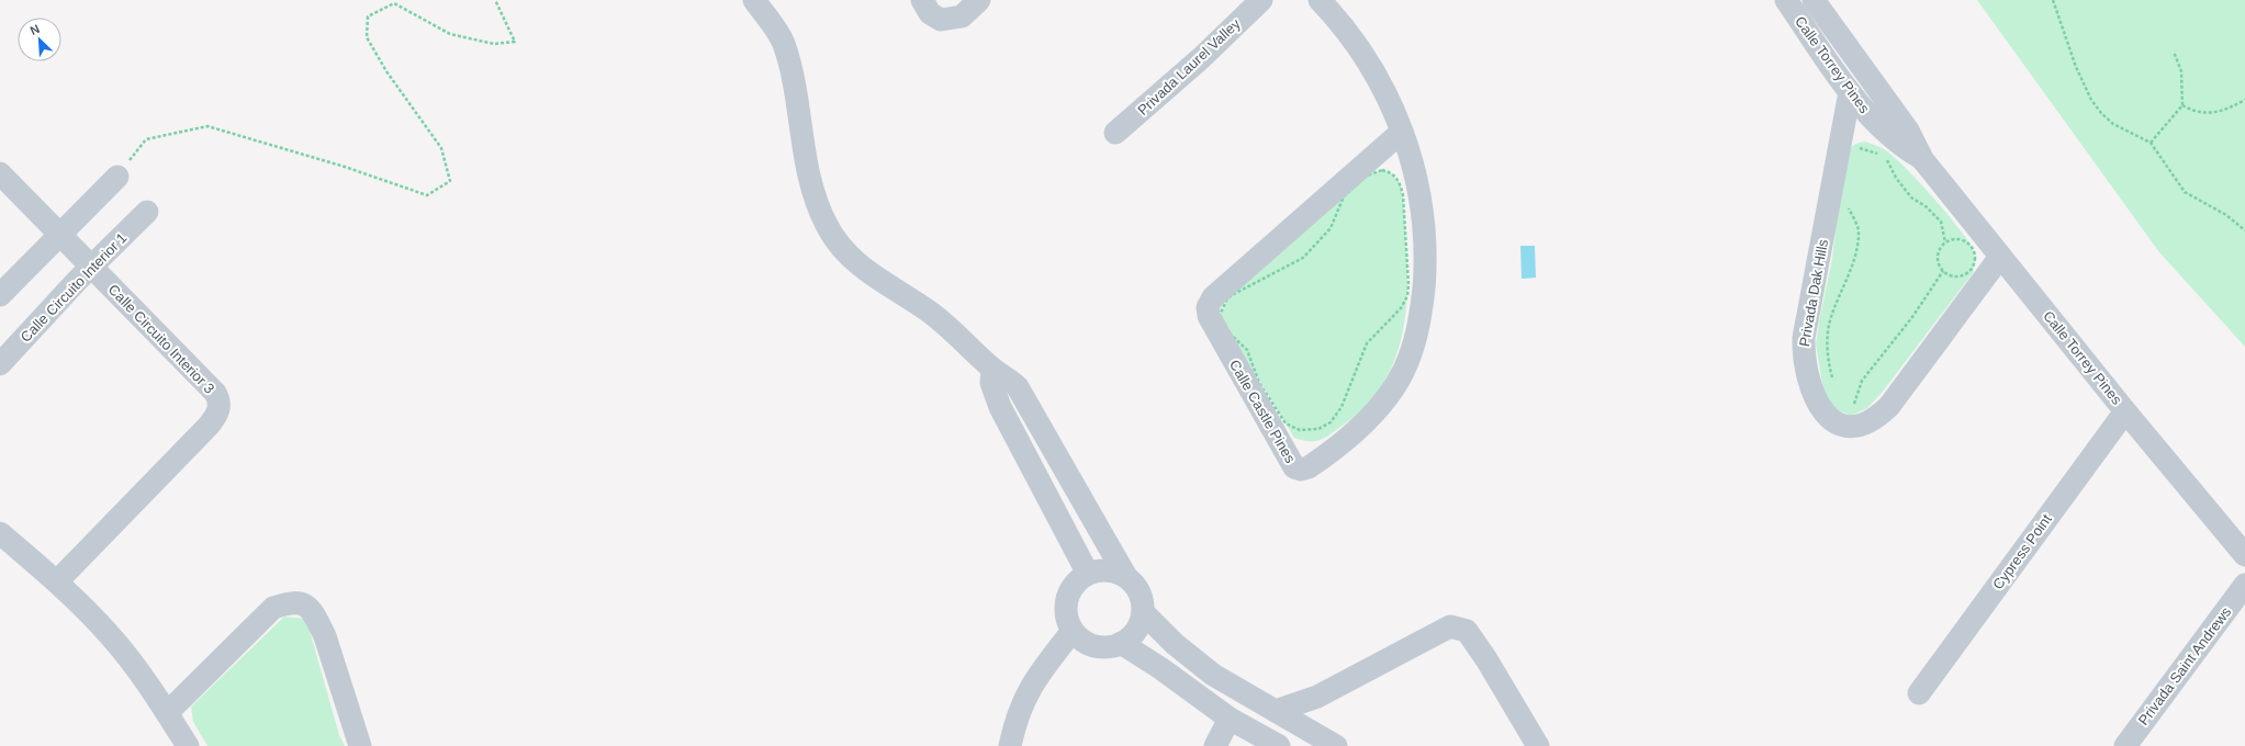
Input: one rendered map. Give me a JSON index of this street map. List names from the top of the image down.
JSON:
{
  "streets": {
    "street": [
      "Calle Torrey Pines",
      "Privada Laurel Valley",
      "Calle Circuito Interior 1",
      "Privada Dak Hills",
      "Calle Circuito Interior 3",
      "Calle Castle Pines",
      "Cypress Point",
      "Privada Saint Andrews"
    ]
  },
  "crossings": [
    ["Calle Torrey Pines", "Privada Dak Hills"],
    ["Calle Torrey Pines", "Cypress Point"],
    ["Calle Circuito Interior 1", "Calle Circuito Interior 3"]
  ],
  "north": "top left"
}
